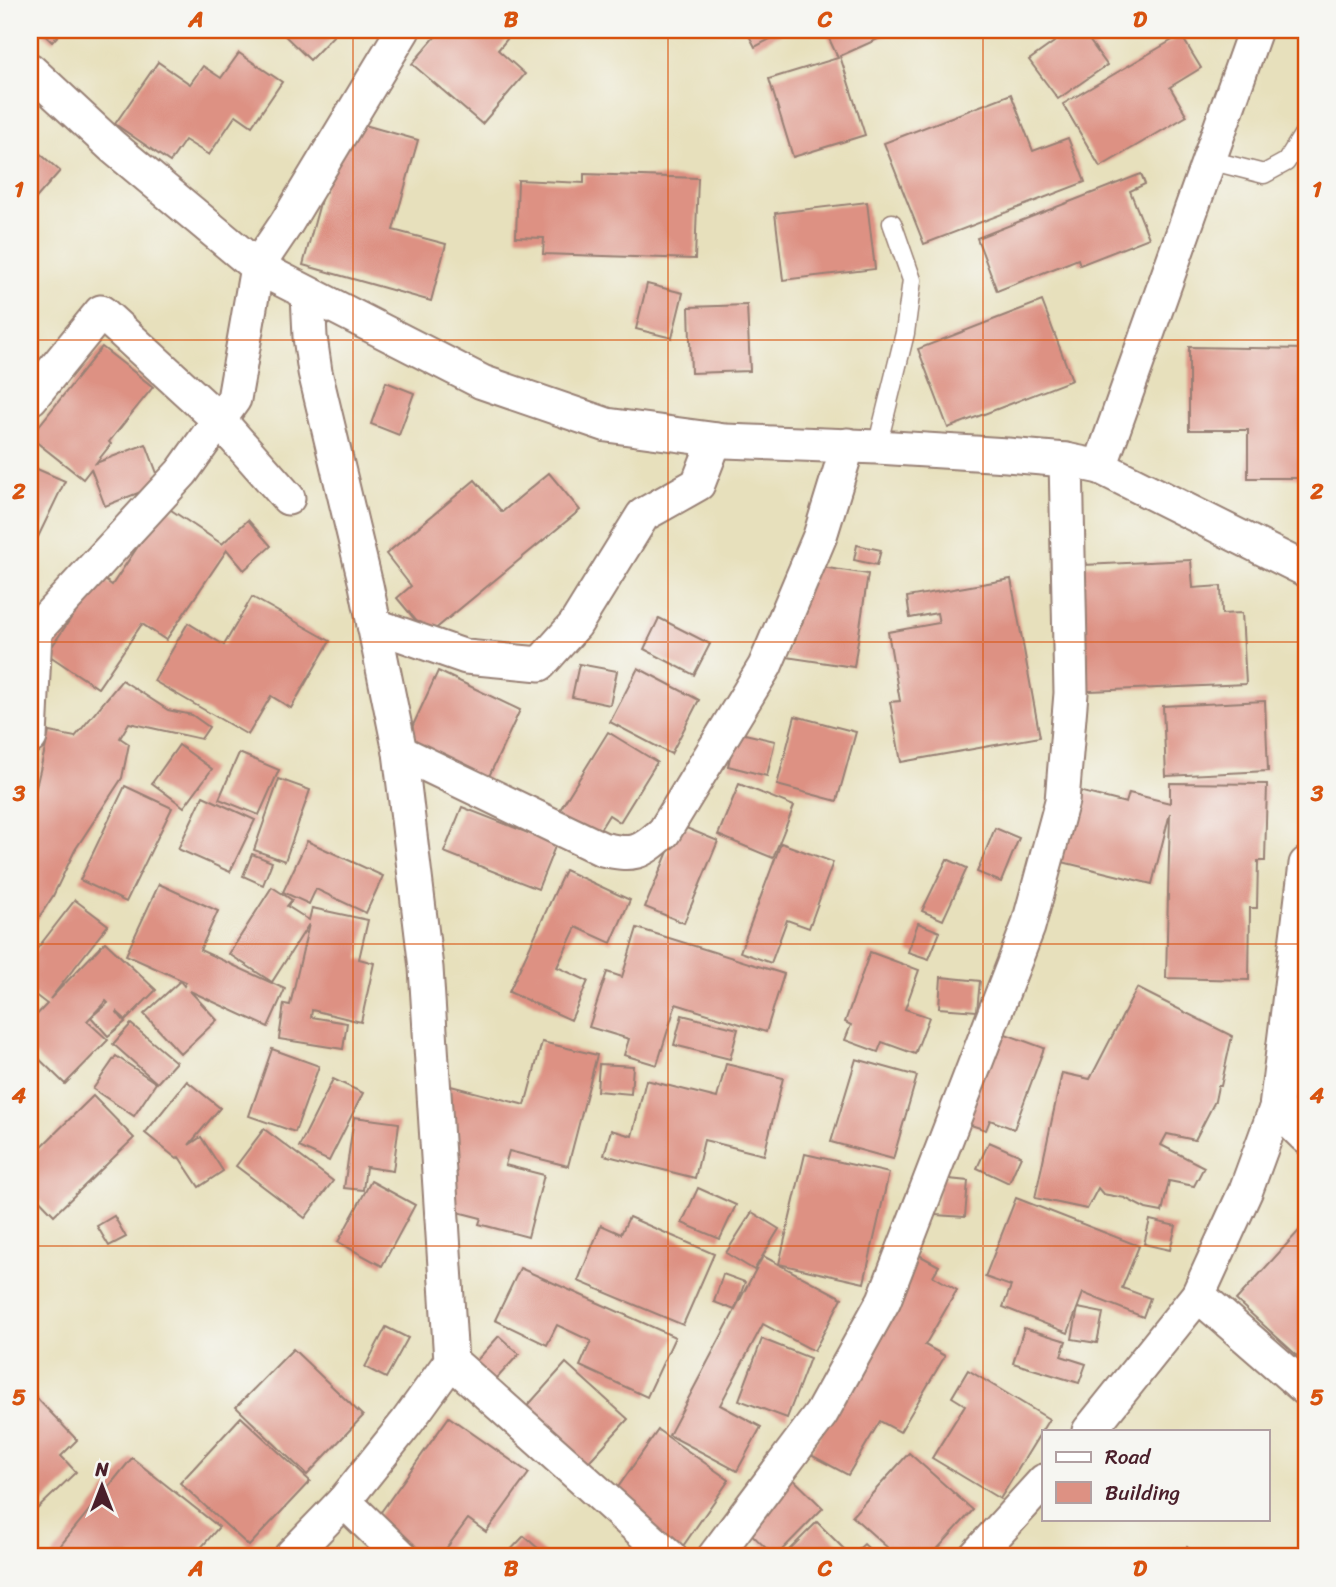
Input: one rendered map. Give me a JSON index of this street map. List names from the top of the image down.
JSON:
{
  "legend": ["Road", "Building"],
  "north": "top",
  "grid": {
    "columns": [
      "A",
      "B",
      "C",
      "D"
    ],
    "rows": [
      "1",
      "2",
      "3",
      "4",
      "5"
    ]
  }
}
